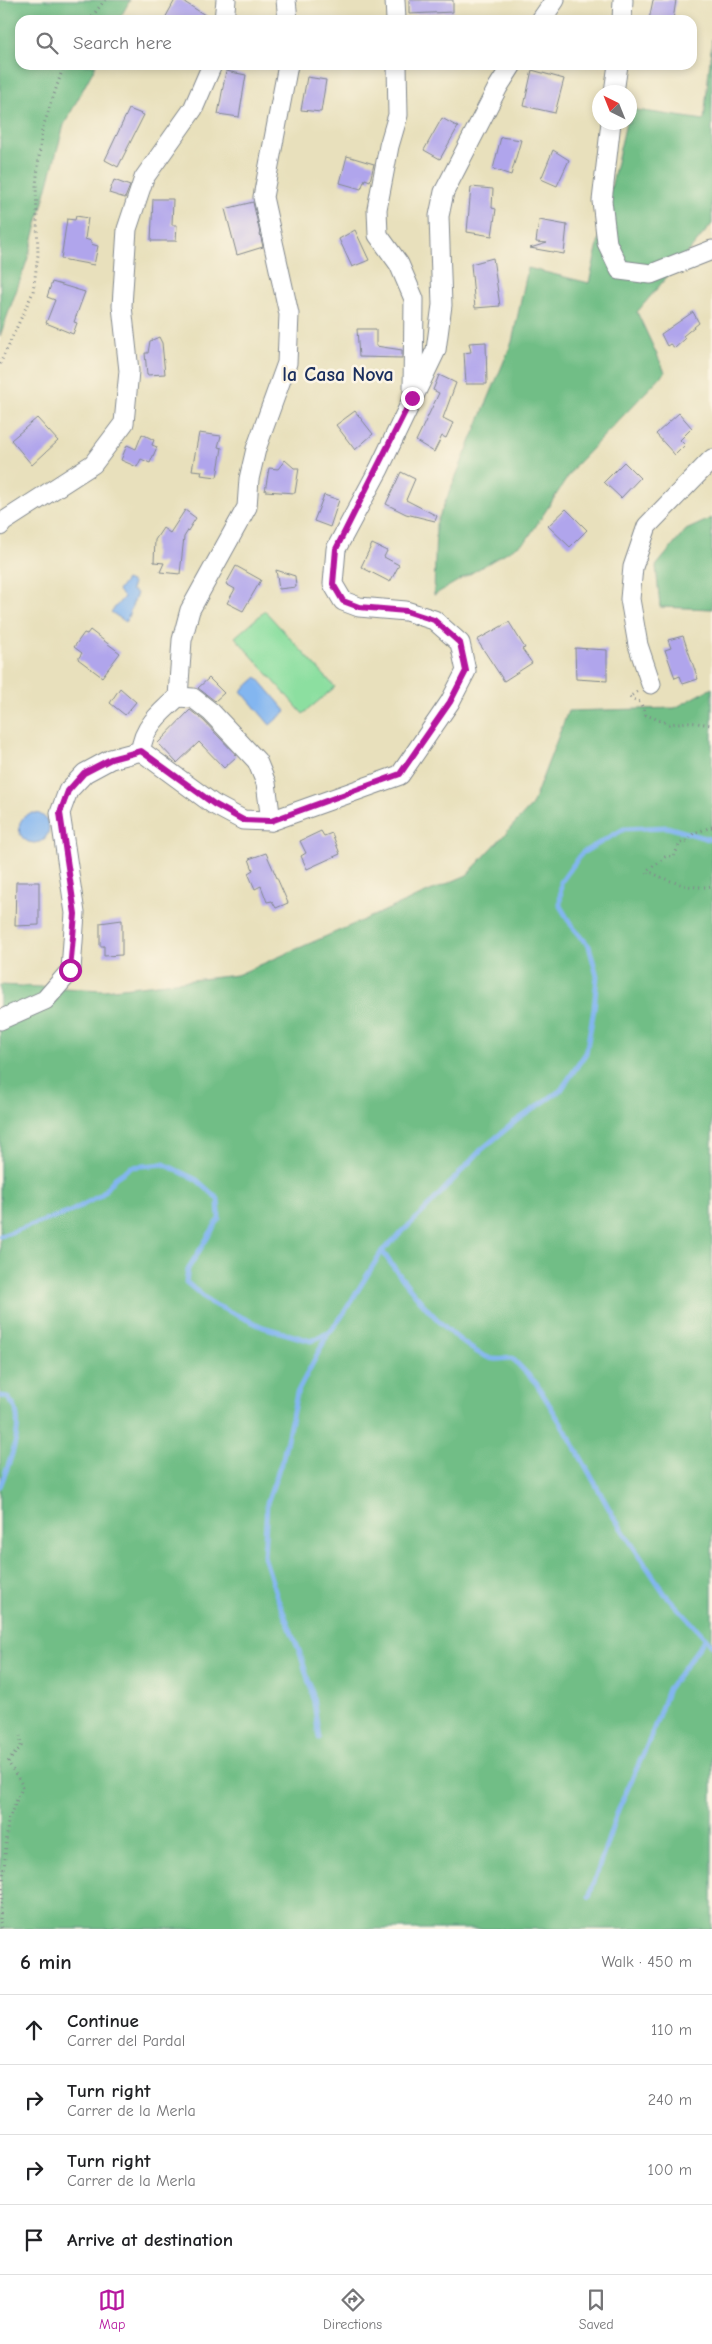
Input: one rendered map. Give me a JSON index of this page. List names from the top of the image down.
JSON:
{
  "districts": ["la Casa Nova"],
  "north": "top left",
  "page": {
    "search": "Search here",
    "heading": ["6 min", "Walk · 450 m"],
    "list": [
      ["Continue", "Carrer del Pardal", "110 m"],
      ["Turn right", "Carrer de la Merla", "240 m"],
      ["Turn right", "Carrer de la Merla", "100 m"],
      "Arrive at destination"
    ],
    "nav": ["Map", "Directions", "Saved"]
  }
}
